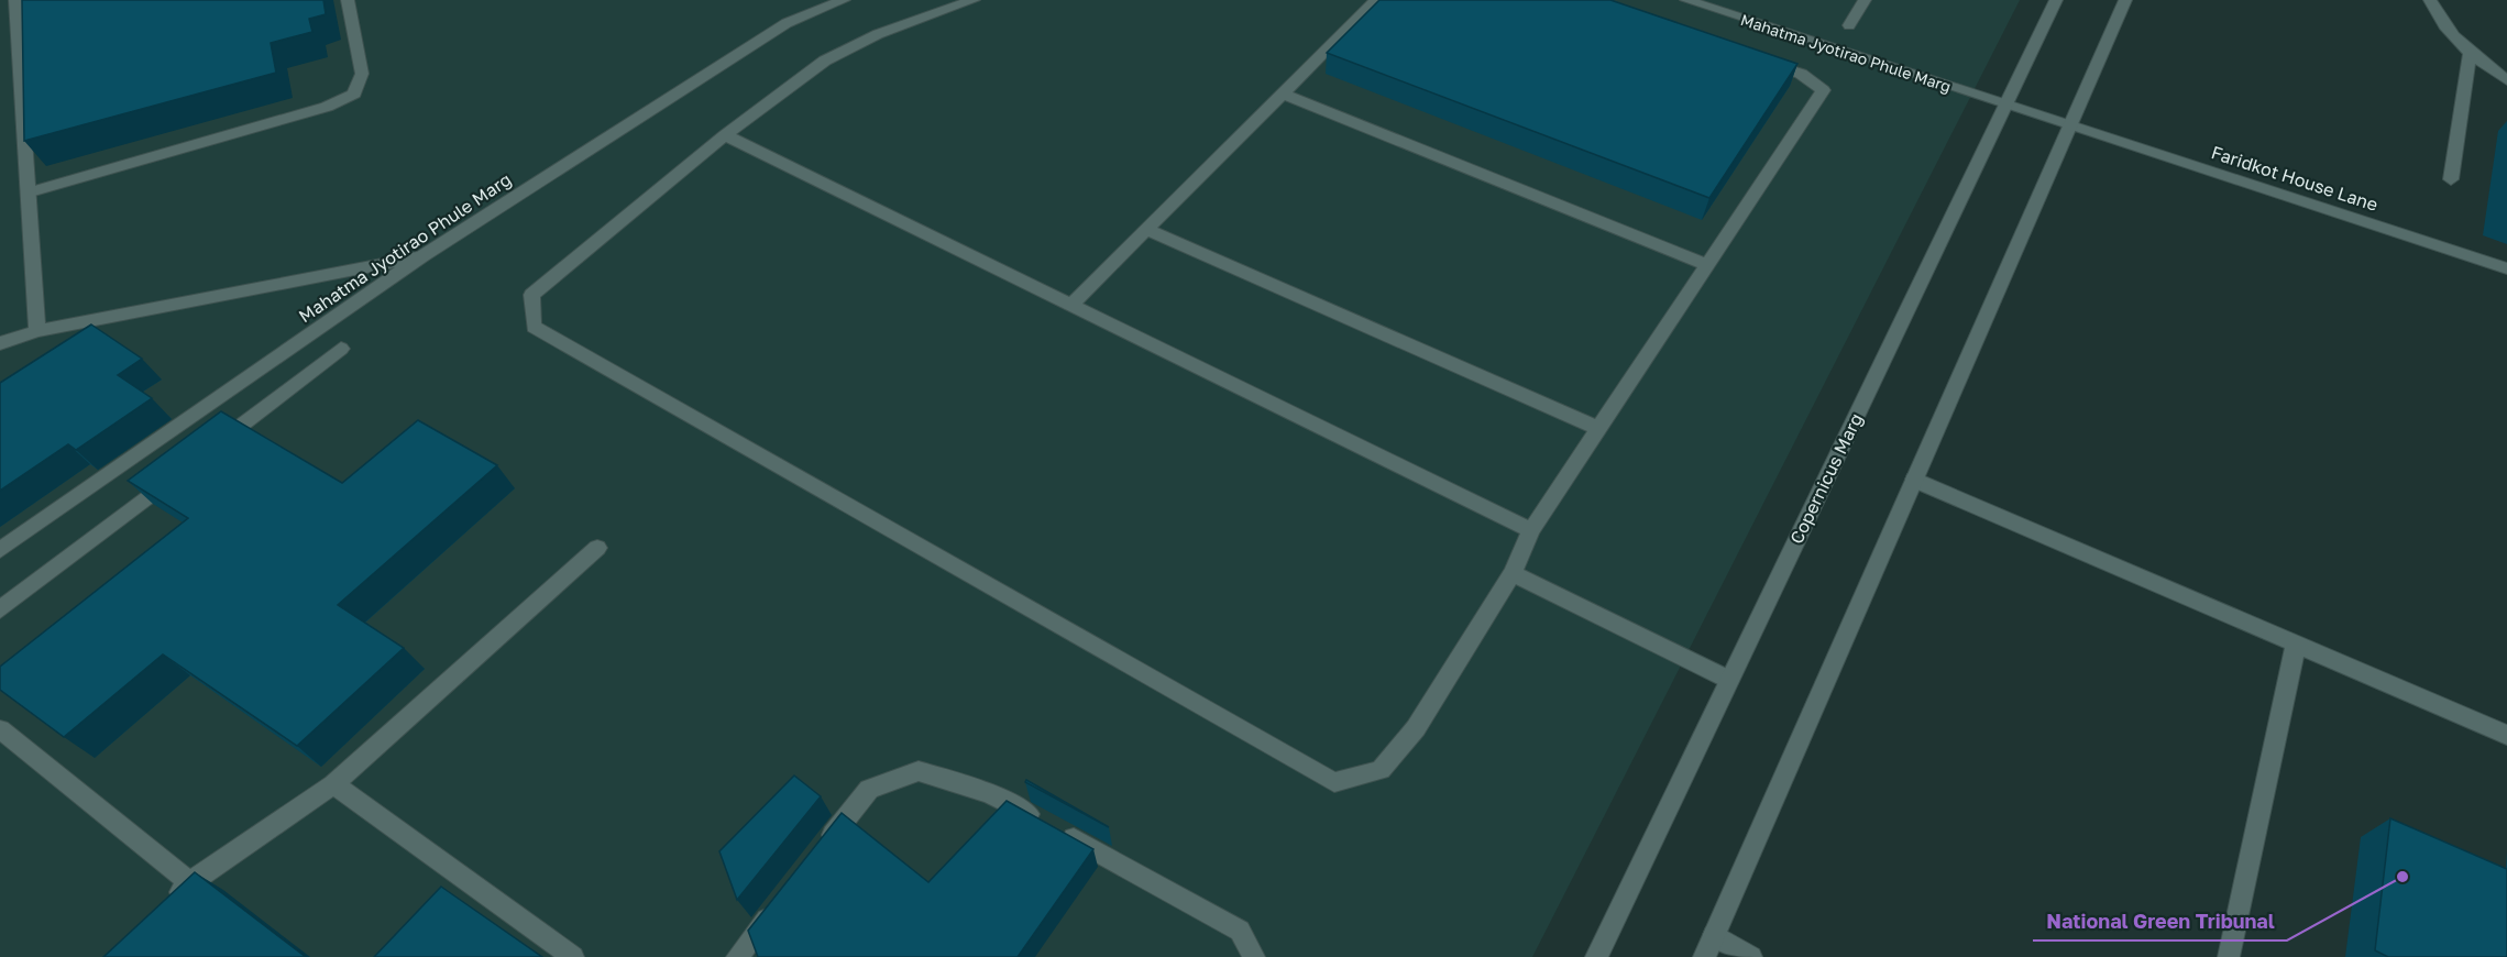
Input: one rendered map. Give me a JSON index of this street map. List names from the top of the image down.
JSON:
{
  "streets": {
    "street": ["Mahatma Jyotirao Phule Marg", "Faridkot House Lane", "Copernicus Marg"]
  },
  "crossings": [
    ["Mahatma Jyotirao Phule Marg", "Faridkot House Lane"],
    ["Mahatma Jyotirao Phule Marg", "Copernicus Marg"]
  ],
  "places": ["National Green Tribunal"]
}
